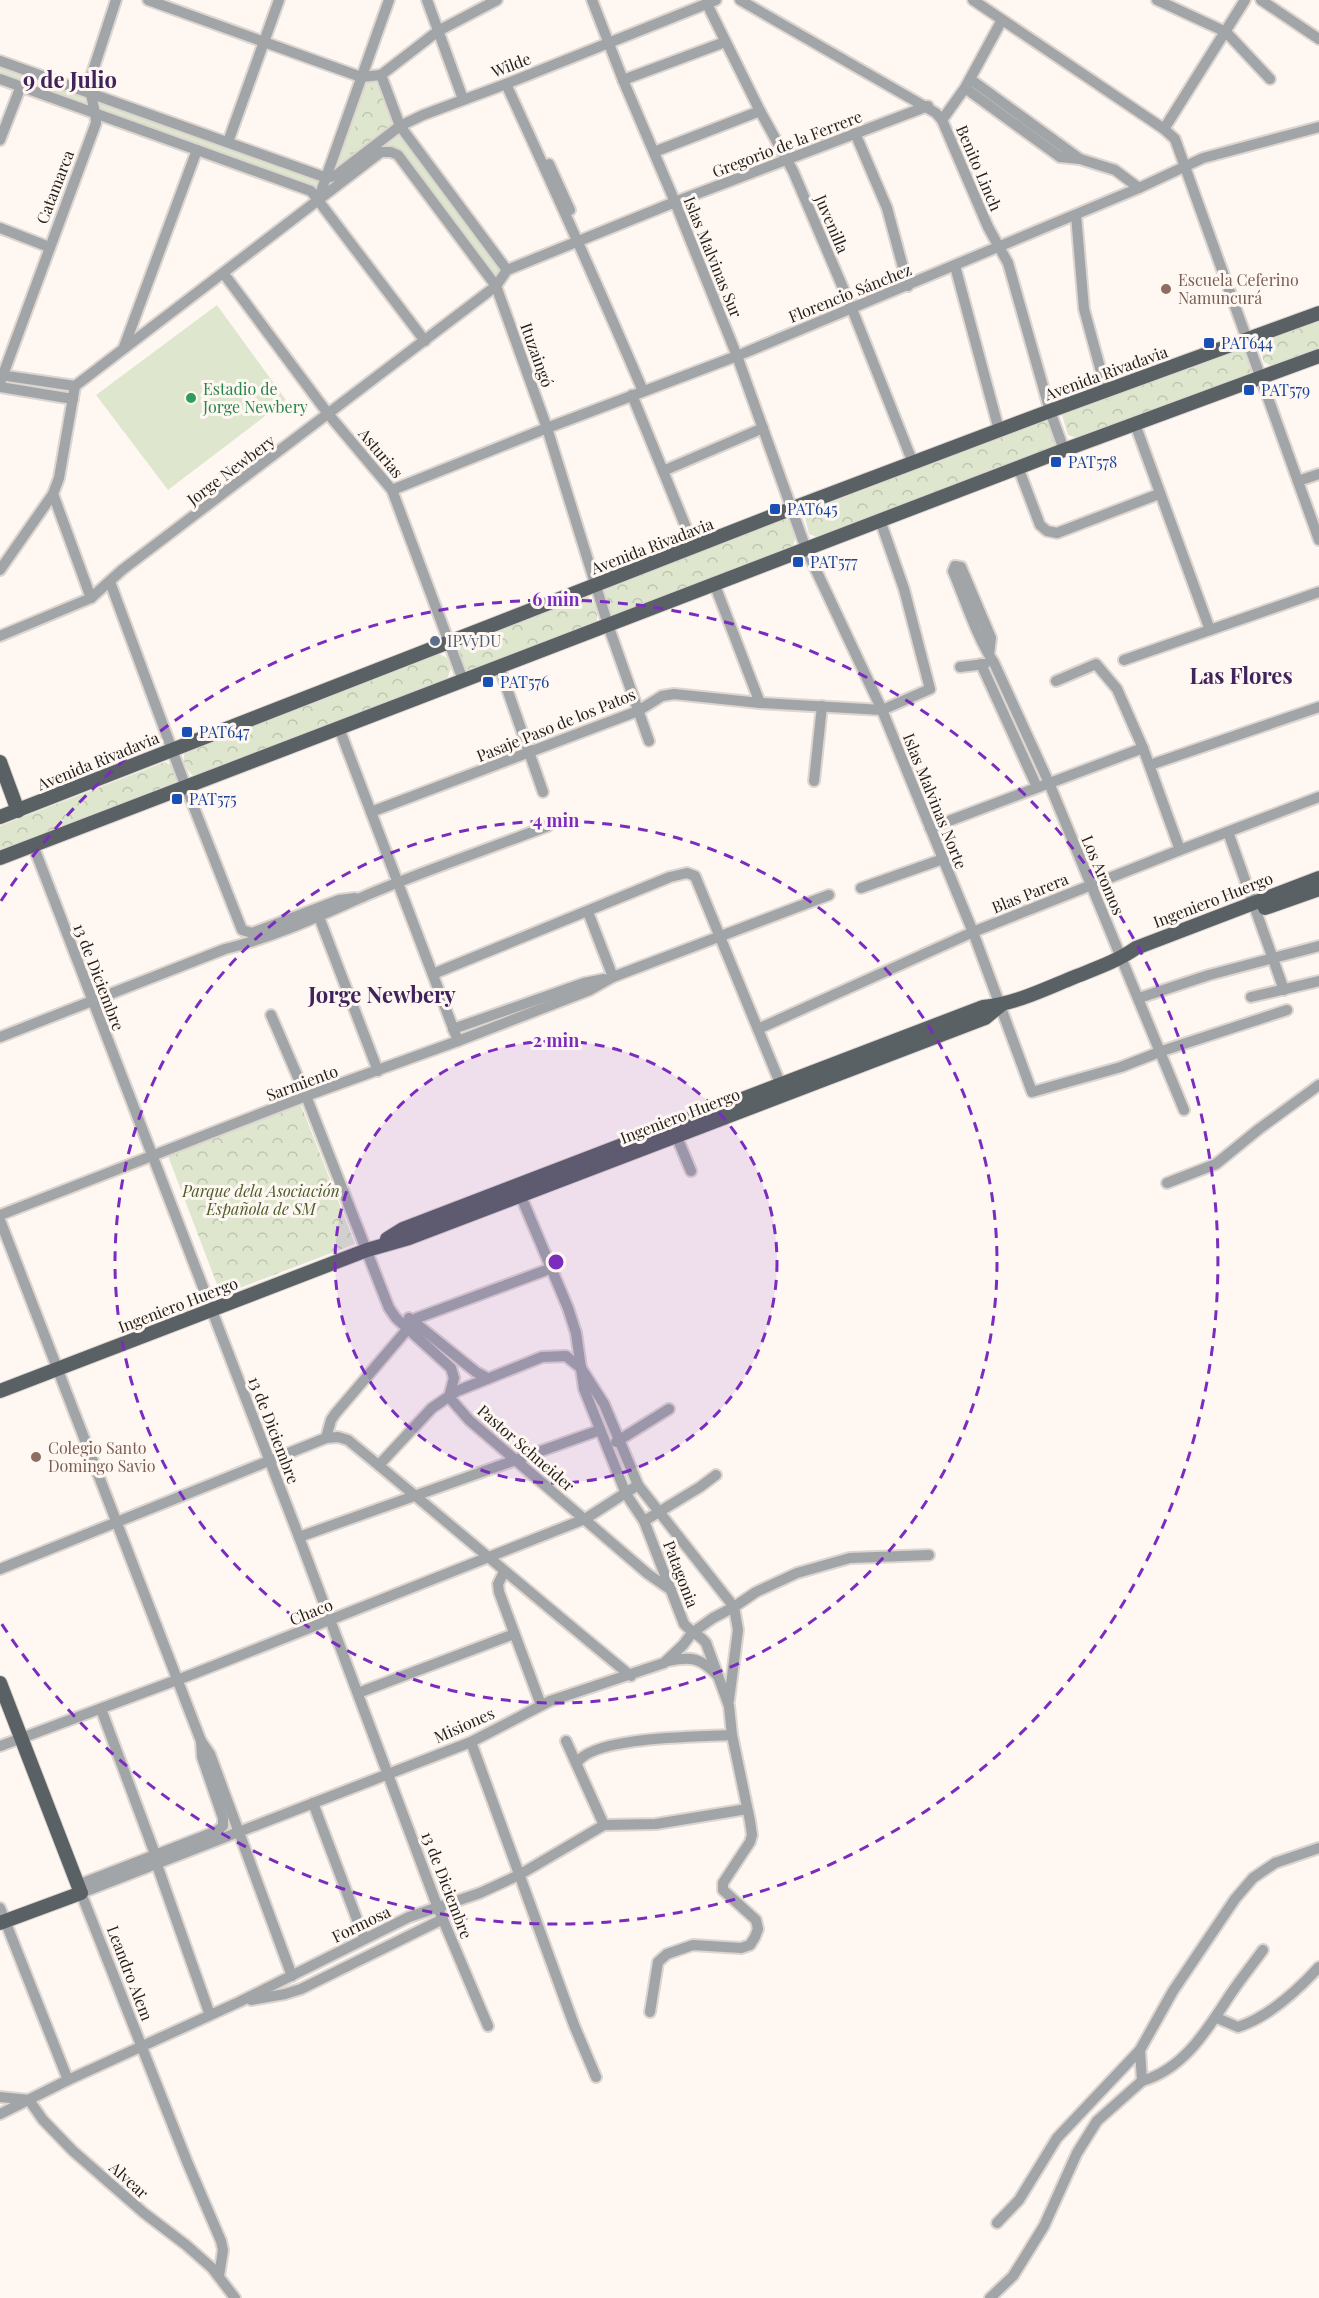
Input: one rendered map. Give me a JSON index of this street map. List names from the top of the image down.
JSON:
{
  "streets": {
    "main road": [
      "Avenida Rivadavia",
      "Ingeniero Huergo",
      "Misiones",
      "Leandro Alem"
    ],
    "street": [
      "Wilde",
      "Gregorio de la Ferrere",
      "Benito Linch",
      "Catamarca",
      "Juvenilla",
      "Islas Malvinas Sur",
      "Florencio Sánchez",
      "Ituzaingó",
      "Asturias",
      "Jorge Newbery",
      "Pasaje Paso de los Patos",
      "Islas Malvinas Norte",
      "Los Aromos",
      "Blas Parera",
      "13 de Diciembre",
      "Sarmiento",
      "Pastor Schneider",
      "Patagonia",
      "Chaco",
      "Formosa",
      "Alvear"
    ]
  },
  "crossings": [
    ["Wilde", "Juvenilla"],
    ["Wilde", "Islas Malvinas Sur"],
    ["Gregorio de la Ferrere", "Benito Linch"],
    ["Gregorio de la Ferrere", "Juvenilla"],
    ["Gregorio de la Ferrere", "Islas Malvinas Sur"],
    ["Benito Linch", "Florencio Sánchez"],
    ["Benito Linch", "Avenida Rivadavia"],
    ["Juvenilla", "Florencio Sánchez"],
    ["Juvenilla", "Avenida Rivadavia"],
    ["Islas Malvinas Sur", "Florencio Sánchez"],
    ["Islas Malvinas Sur", "Avenida Rivadavia"],
    ["Islas Malvinas Sur", "Islas Malvinas Norte"],
    ["Florencio Sánchez", "Ituzaingó"],
    ["Florencio Sánchez", "Asturias"],
    ["Ituzaingó", "Avenida Rivadavia"],
    ["Ituzaingó", "Jorge Newbery"],
    ["Ituzaingó", "Pasaje Paso de los Patos"],
    ["Avenida Rivadavia", "Asturias"],
    ["Asturias", "Jorge Newbery"],
    ["Pasaje Paso de los Patos", "Islas Malvinas Norte"],
    ["Islas Malvinas Norte", "Los Aromos"],
    ["Islas Malvinas Norte", "Blas Parera"],
    ["Islas Malvinas Norte", "Ingeniero Huergo"],
    ["Los Aromos", "Blas Parera"],
    ["Los Aromos", "Ingeniero Huergo"],
    ["Ingeniero Huergo", "13 de Diciembre"],
    ["Ingeniero Huergo", "Pastor Schneider"],
    ["Ingeniero Huergo", "Patagonia"],
    ["13 de Diciembre", "Sarmiento"],
    ["13 de Diciembre", "Chaco"],
    ["13 de Diciembre", "Misiones"],
    ["13 de Diciembre", "Formosa"],
    ["Sarmiento", "Pastor Schneider"],
    ["Pastor Schneider", "Patagonia"],
    ["Pastor Schneider", "Chaco"],
    ["Patagonia", "Chaco"],
    ["Patagonia", "Misiones"],
    ["Patagonia", "Formosa"],
    ["Chaco", "Leandro Alem"],
    ["Misiones", "Leandro Alem"],
    ["Formosa", "Leandro Alem"],
    ["Formosa", "Alvear"],
    ["Leandro Alem", "Alvear"]
  ],
  "districts": ["9 de Julio", "Las Flores", "Jorge Newbery"],
  "parks": ["Parque dela Asociación Española de SM"],
  "places": {
    "other": [
      "Escuela Ceferino Namuncurá",
      "Estadio de Jorge Newbery",
      "IPVyDU",
      "Colegio Santo Domingo Savio"
    ],
    "transit": [
      "PAT644",
      "PAT579",
      "PAT578",
      "PAT645",
      "PAT577",
      "PAT576",
      "PAT647",
      "PAT575"
    ]
  },
  "rings": ["6 min", "4 min", "2 min"]
}
